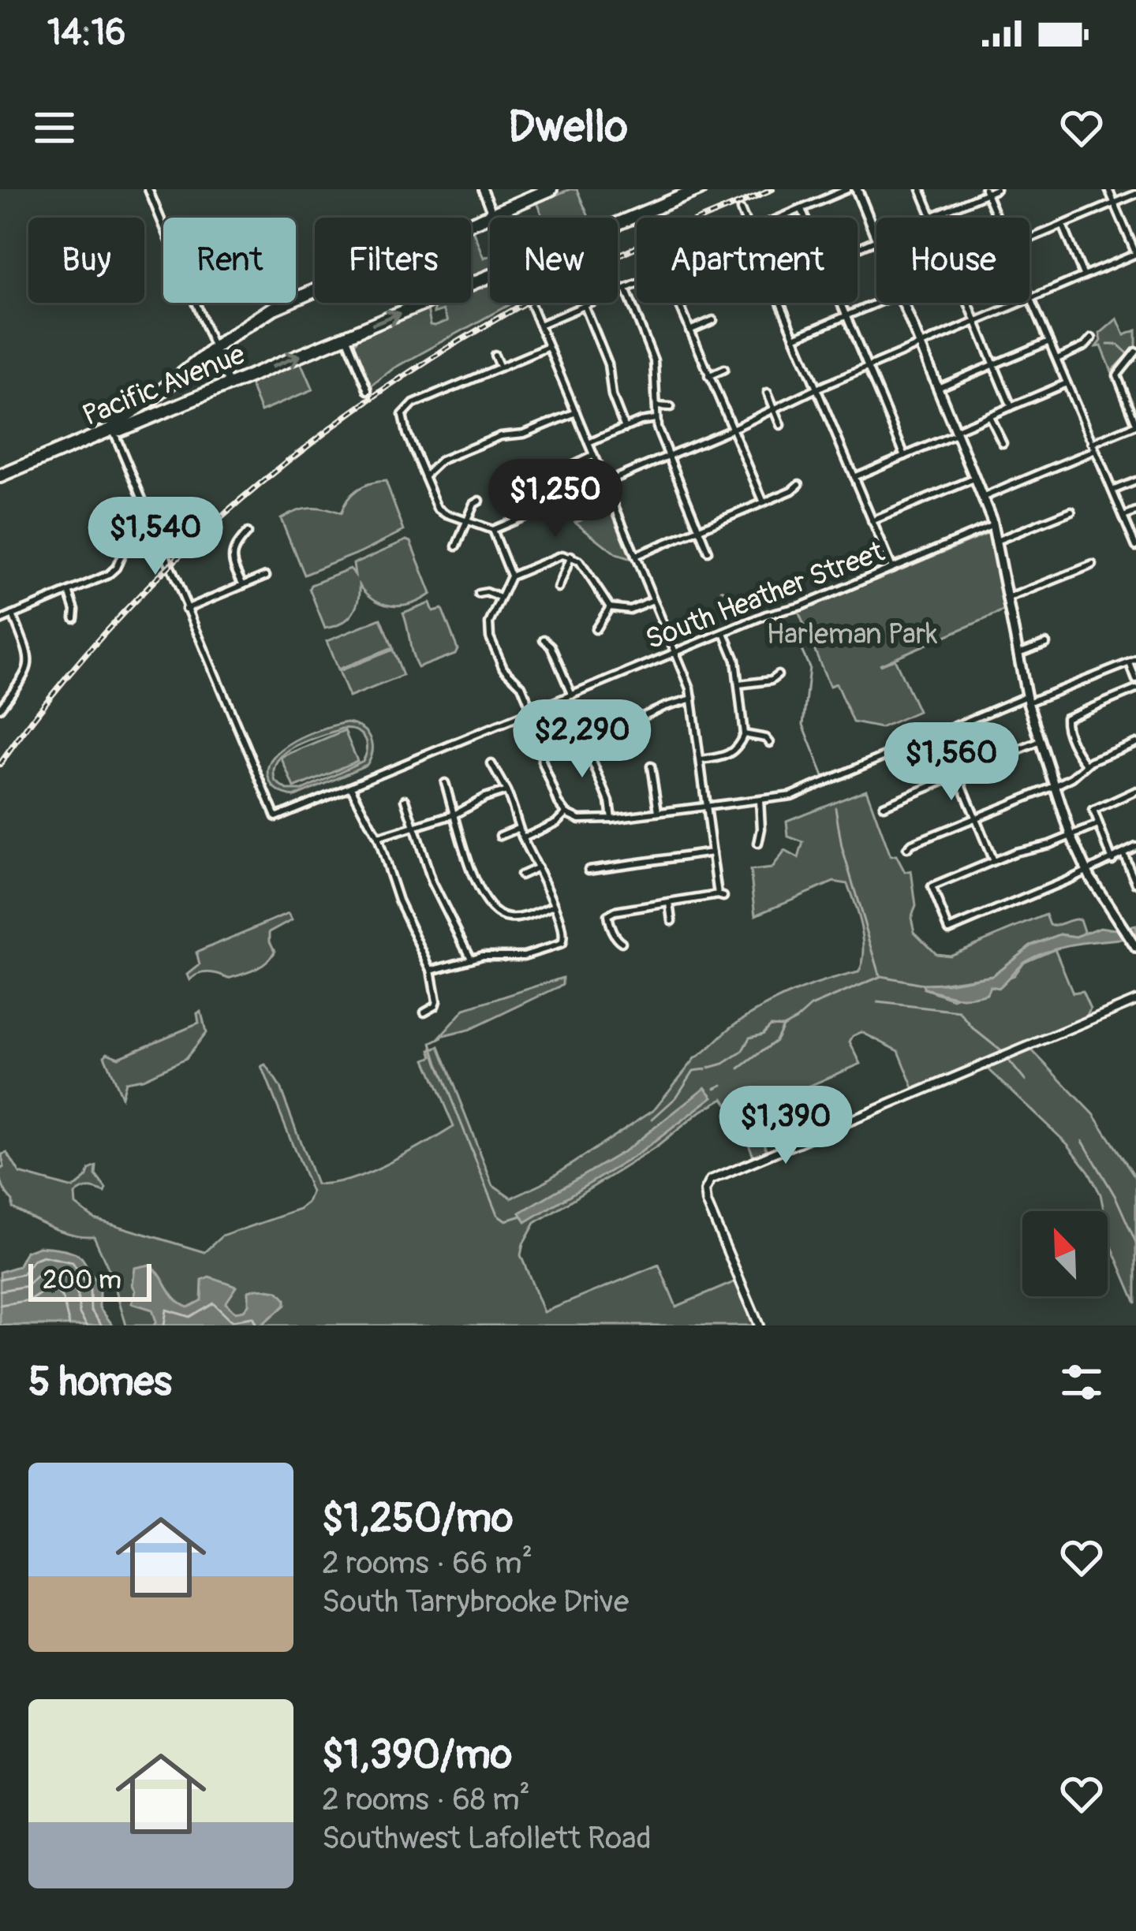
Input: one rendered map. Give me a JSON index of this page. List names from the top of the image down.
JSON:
{
  "streets": {
    "highway": ["Pacific Avenue"],
    "street": ["South Heather Street"]
  },
  "parks": ["Harleman Park"],
  "scale_bar": "200 m",
  "north": "top left",
  "page": {
    "status": "14:16",
    "header": "Dwello",
    "chip": [
      "Buy",
      "Rent",
      "Filters",
      "New",
      "Apartment",
      "House"
    ],
    "price": [
      "$1,250",
      "$1,540",
      "$2,290",
      "$1,560",
      "$1,390"
    ],
    "scale": "200 m",
    "heading": "5 homes",
    "list": [
      {
        "name": "$1,250/mo",
        "note": "2 rooms · 66 m² · South Tarrybrooke Drive"
      },
      {
        "name": "$1,390/mo",
        "note": "2 rooms · 68 m² · Southwest Lafollett Road"
      }
    ]
  }
}
